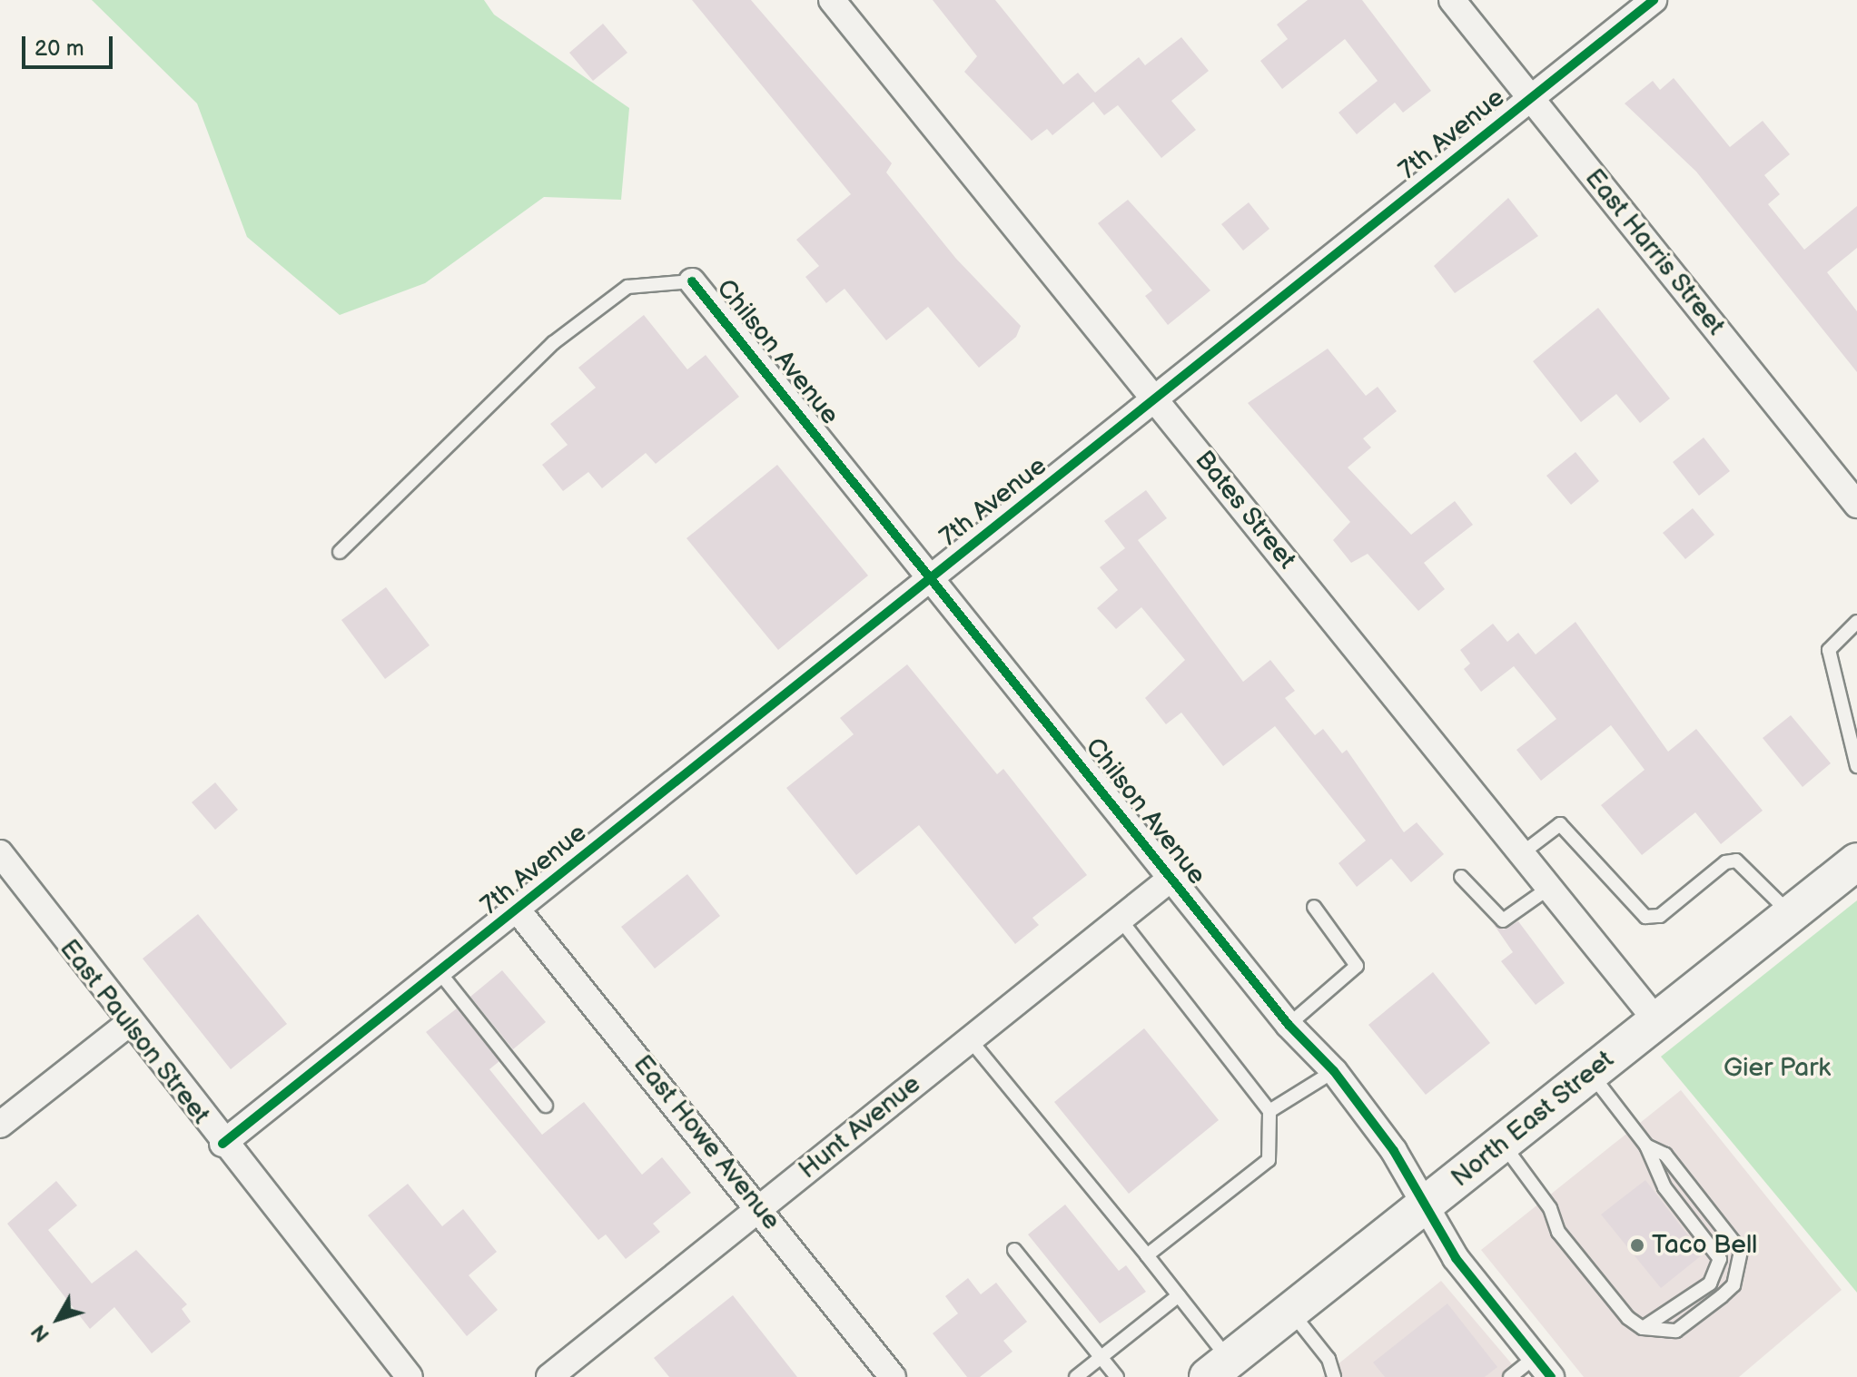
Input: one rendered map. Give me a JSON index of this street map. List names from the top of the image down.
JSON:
{
  "streets": {
    "main road": ["North East Street"],
    "street": [
      "7th Avenue",
      "East Harris Street",
      "Chilson Avenue",
      "Bates Street",
      "East Paulson Street",
      "Hunt Avenue",
      "East Howe Avenue"
    ]
  },
  "crossings": [
    ["7th Avenue", "East Harris Street"],
    ["7th Avenue", "Chilson Avenue"],
    ["7th Avenue", "Bates Street"],
    ["7th Avenue", "East Paulson Street"],
    ["7th Avenue", "East Howe Avenue"],
    ["Chilson Avenue", "North East Street"],
    ["Chilson Avenue", "Hunt Avenue"],
    ["Bates Street", "North East Street"],
    ["Hunt Avenue", "East Howe Avenue"]
  ],
  "parks": ["Gier Park"],
  "places": ["Taco Bell"],
  "scale_bar": "20 m",
  "north": "bottom left"
}
